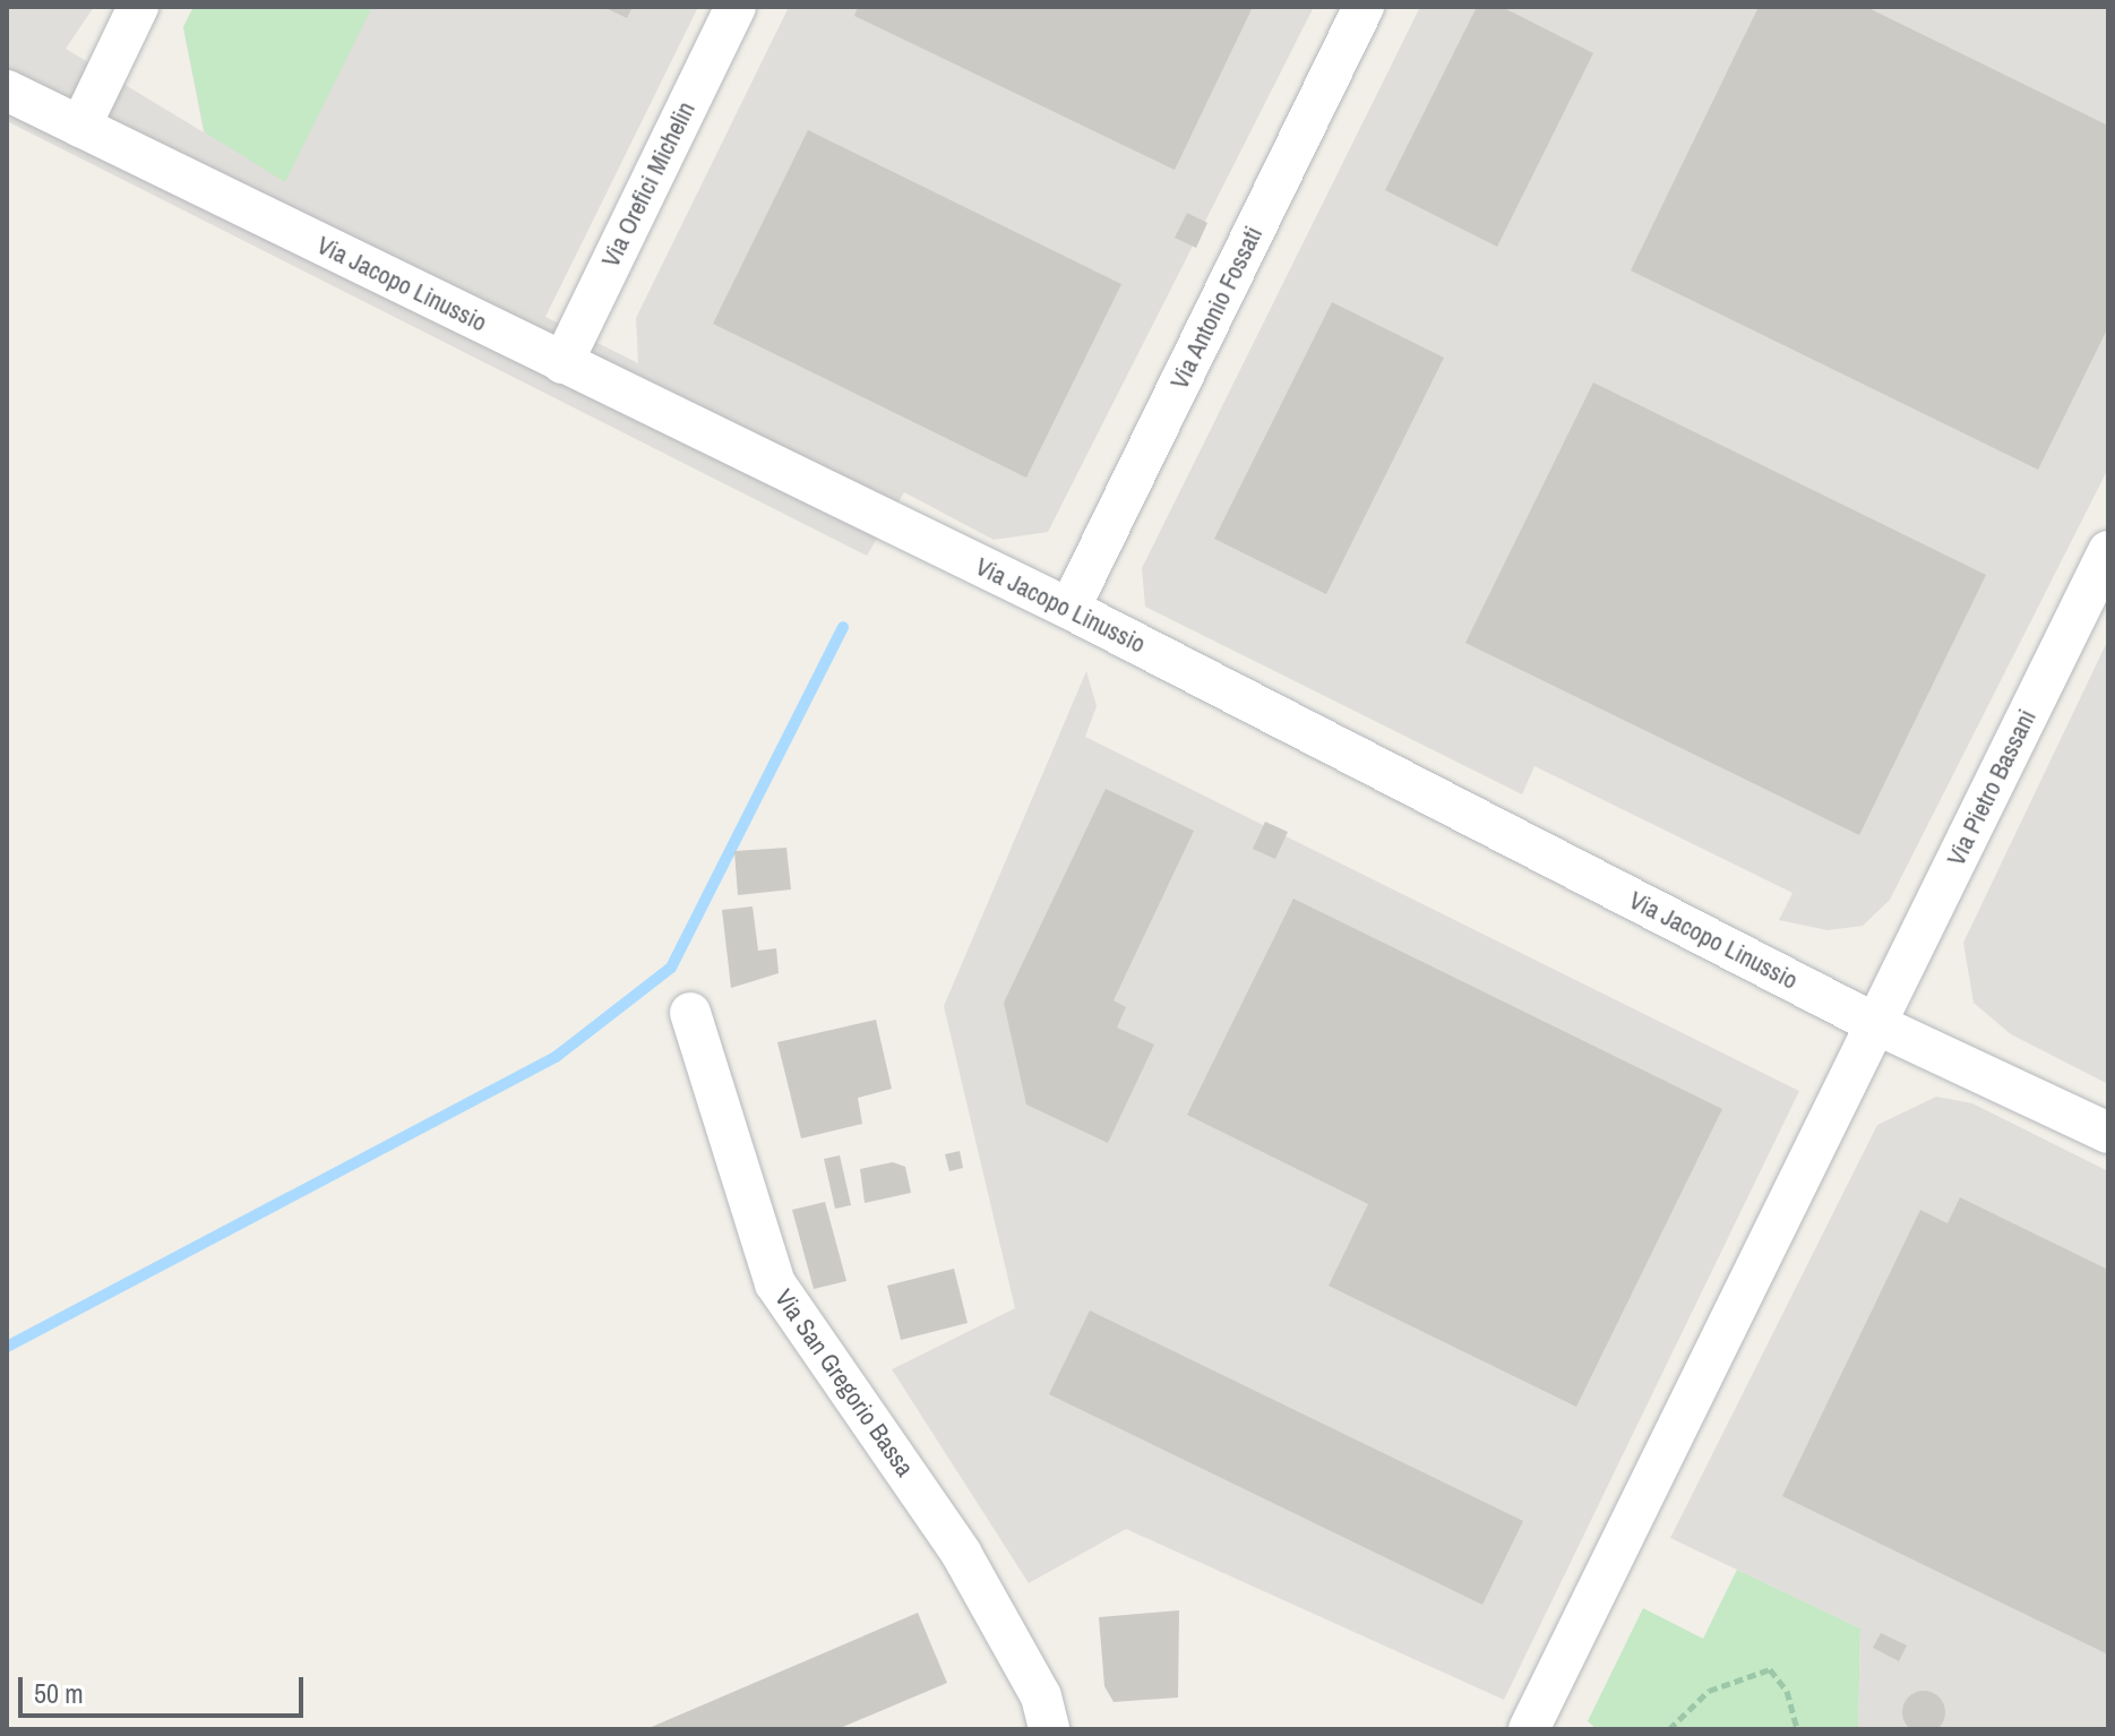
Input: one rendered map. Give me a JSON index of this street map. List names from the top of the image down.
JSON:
{
  "streets": {
    "street": [
      "Via Orefici Michelin",
      "Via Jacopo Linussio",
      "Via Antonio Fossati",
      "Via Pietro Bassani",
      "Via San Gregorio Bassa"
    ]
  },
  "crossings": [
    ["Via Orefici Michelin", "Via Jacopo Linussio"],
    ["Via Jacopo Linussio", "Via Antonio Fossati"],
    ["Via Jacopo Linussio", "Via Pietro Bassani"]
  ],
  "scale_bar": "50 m"
}
